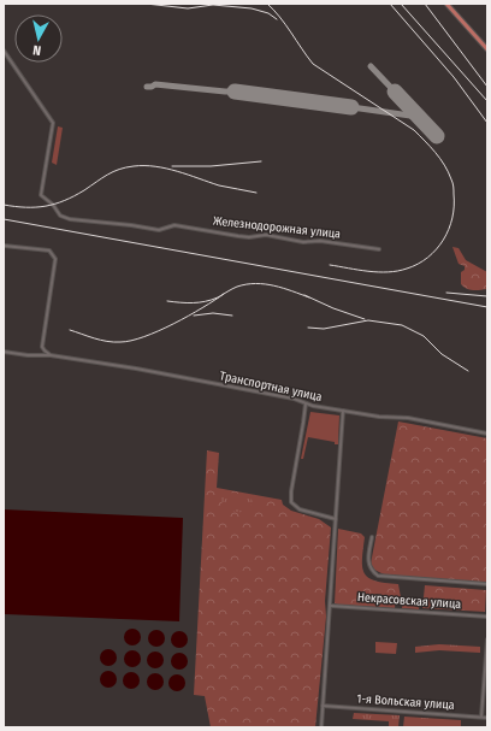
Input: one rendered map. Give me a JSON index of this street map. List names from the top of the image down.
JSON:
{
  "streets": {
    "street": [
      "Железнодорожная улица",
      "Транспортная улица",
      "Некрасовская улица",
      "1-я Вольская улица"
    ]
  },
  "north": "bottom"
}
